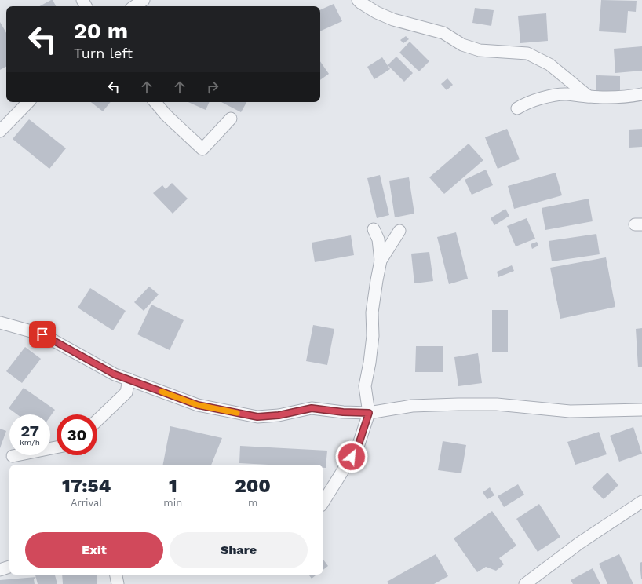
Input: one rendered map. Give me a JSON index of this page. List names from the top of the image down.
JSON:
{
  "page": {
    "turn": ["20 m", "Turn left"],
    "speed": "27 km/h",
    "limit": "30",
    "eta": [
      "17:54",
      "Arrival",
      "1",
      "min",
      "200",
      "m"
    ],
    "buttons": ["Exit", "Share"]
  }
}
